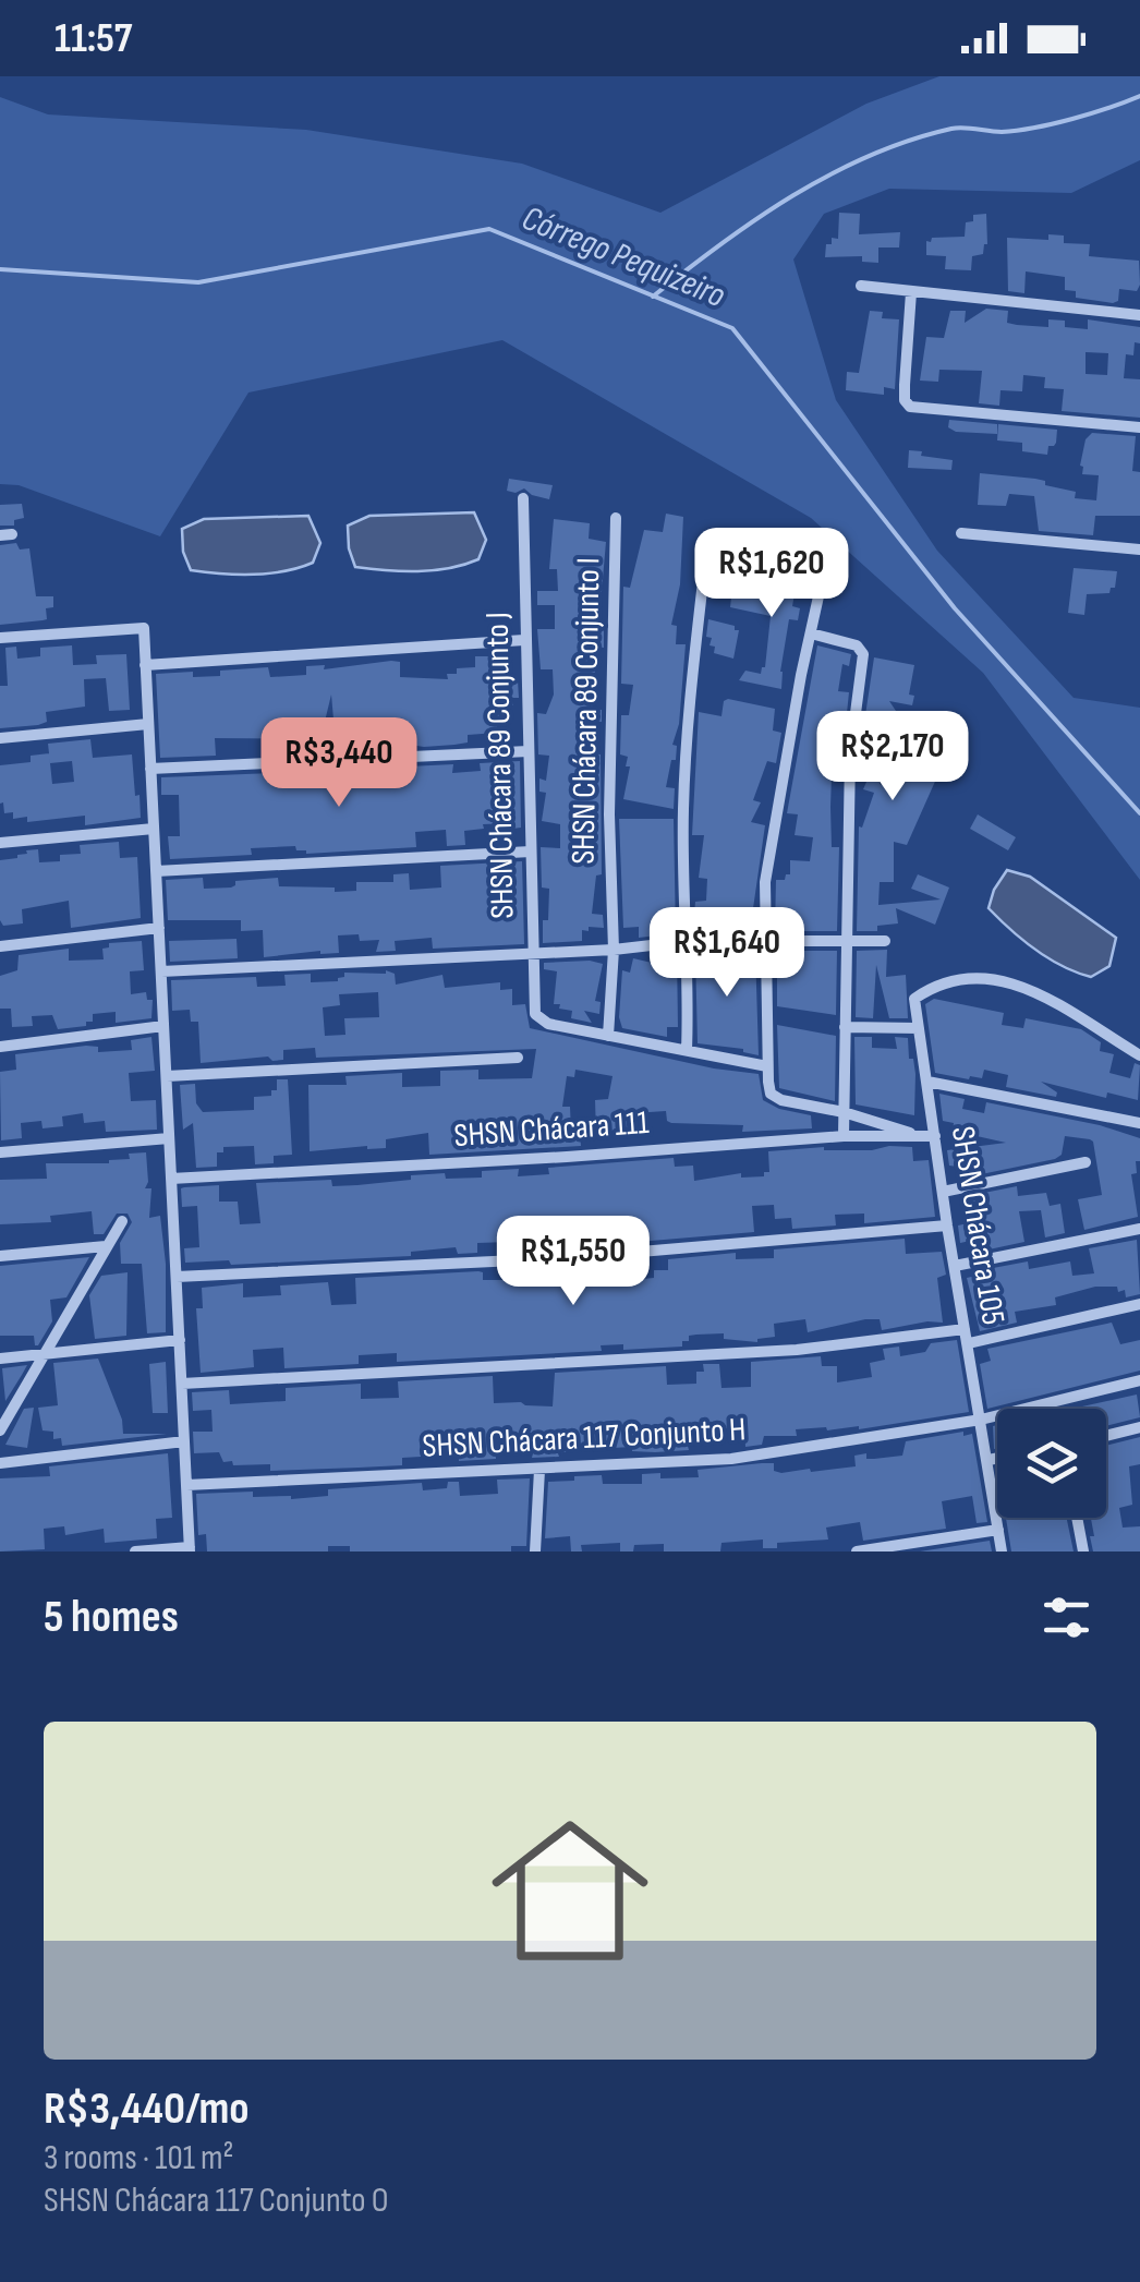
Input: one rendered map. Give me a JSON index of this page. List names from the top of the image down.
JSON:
{
  "streets": {
    "street": [
      "SHSN Chácara 89 Conjunto I",
      "SHSN Chácara 89 Conjunto J",
      "SHSN Chácara 111",
      "SHSN Chácara 105",
      "SHSN Chácara 117 Conjunto H"
    ]
  },
  "crossings": [
    ["SHSN Chácara 89 Conjunto I", "SHSN Chácara 89 Conjunto J"],
    ["SHSN Chácara 111", "SHSN Chácara 105"],
    ["SHSN Chácara 105", "SHSN Chácara 117 Conjunto H"]
  ],
  "water": ["Córrego Pequizeiro"],
  "page": {
    "status": "11:57",
    "price": [
      "R$1,620",
      "R$2,170",
      "R$3,440",
      "R$1,640",
      "R$1,550"
    ],
    "heading": "5 homes",
    "list": [
      {
        "name": "R$3,440/mo",
        "note": "3 rooms · 101 m² · SHSN Chácara 117 Conjunto O"
      }
    ]
  }
}
